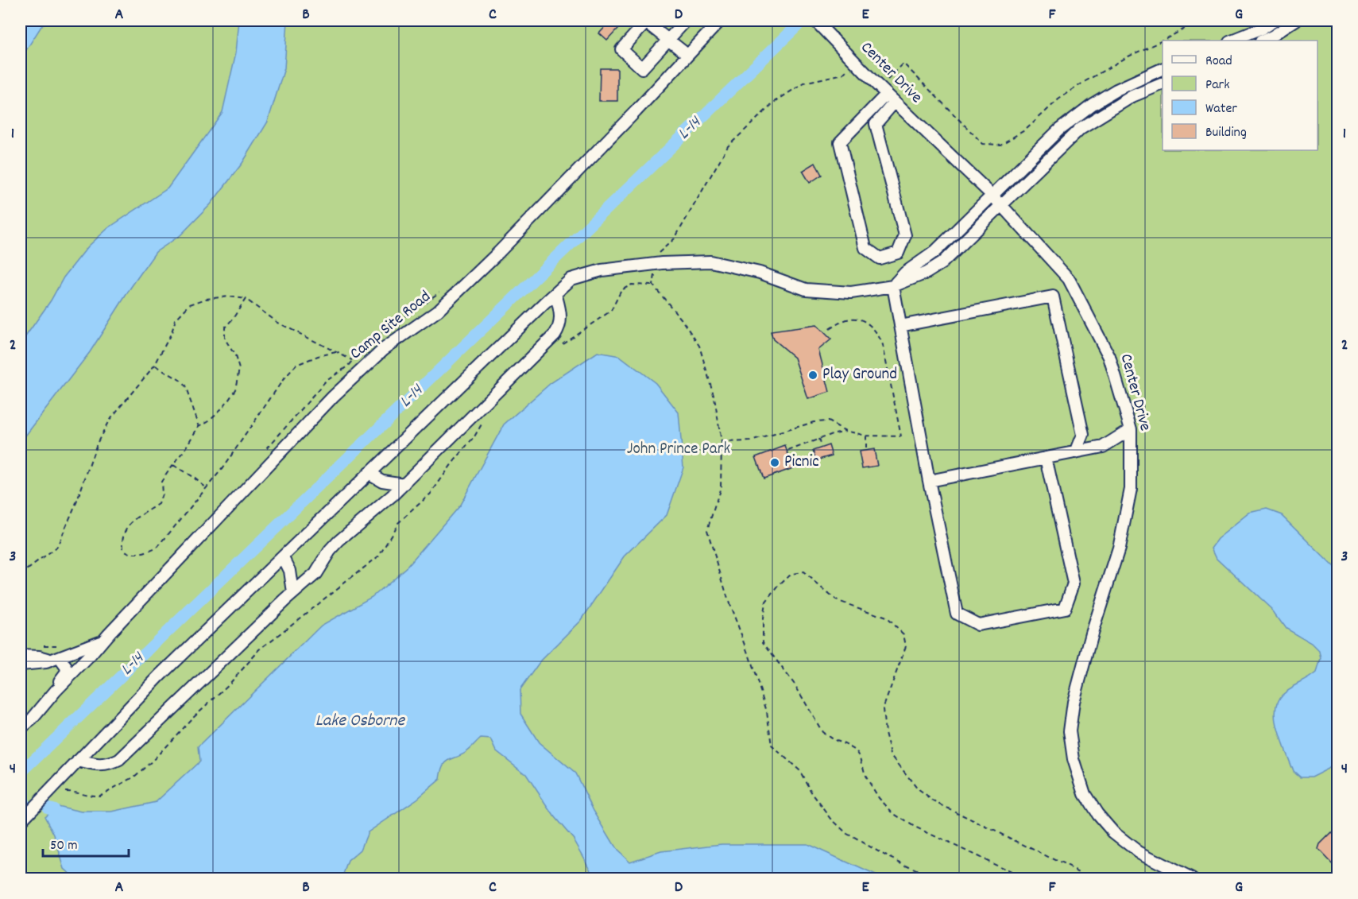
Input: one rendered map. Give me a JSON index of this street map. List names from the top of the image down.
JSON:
{
  "streets": {
    "street": ["Center Drive", "Camp Site Road"]
  },
  "water": ["L-14", "Lake Osborne"],
  "parks": ["John Prince Park"],
  "places": ["Play Ground", "Picnic"],
  "legend": [
    "Road",
    "Park",
    "Water",
    "Building"
  ],
  "scale_bar": "50 m",
  "grid": {
    "columns": [
      "A",
      "B",
      "C",
      "D",
      "E",
      "F",
      "G"
    ],
    "rows": [
      "1",
      "2",
      "3",
      "4"
    ]
  }
}
